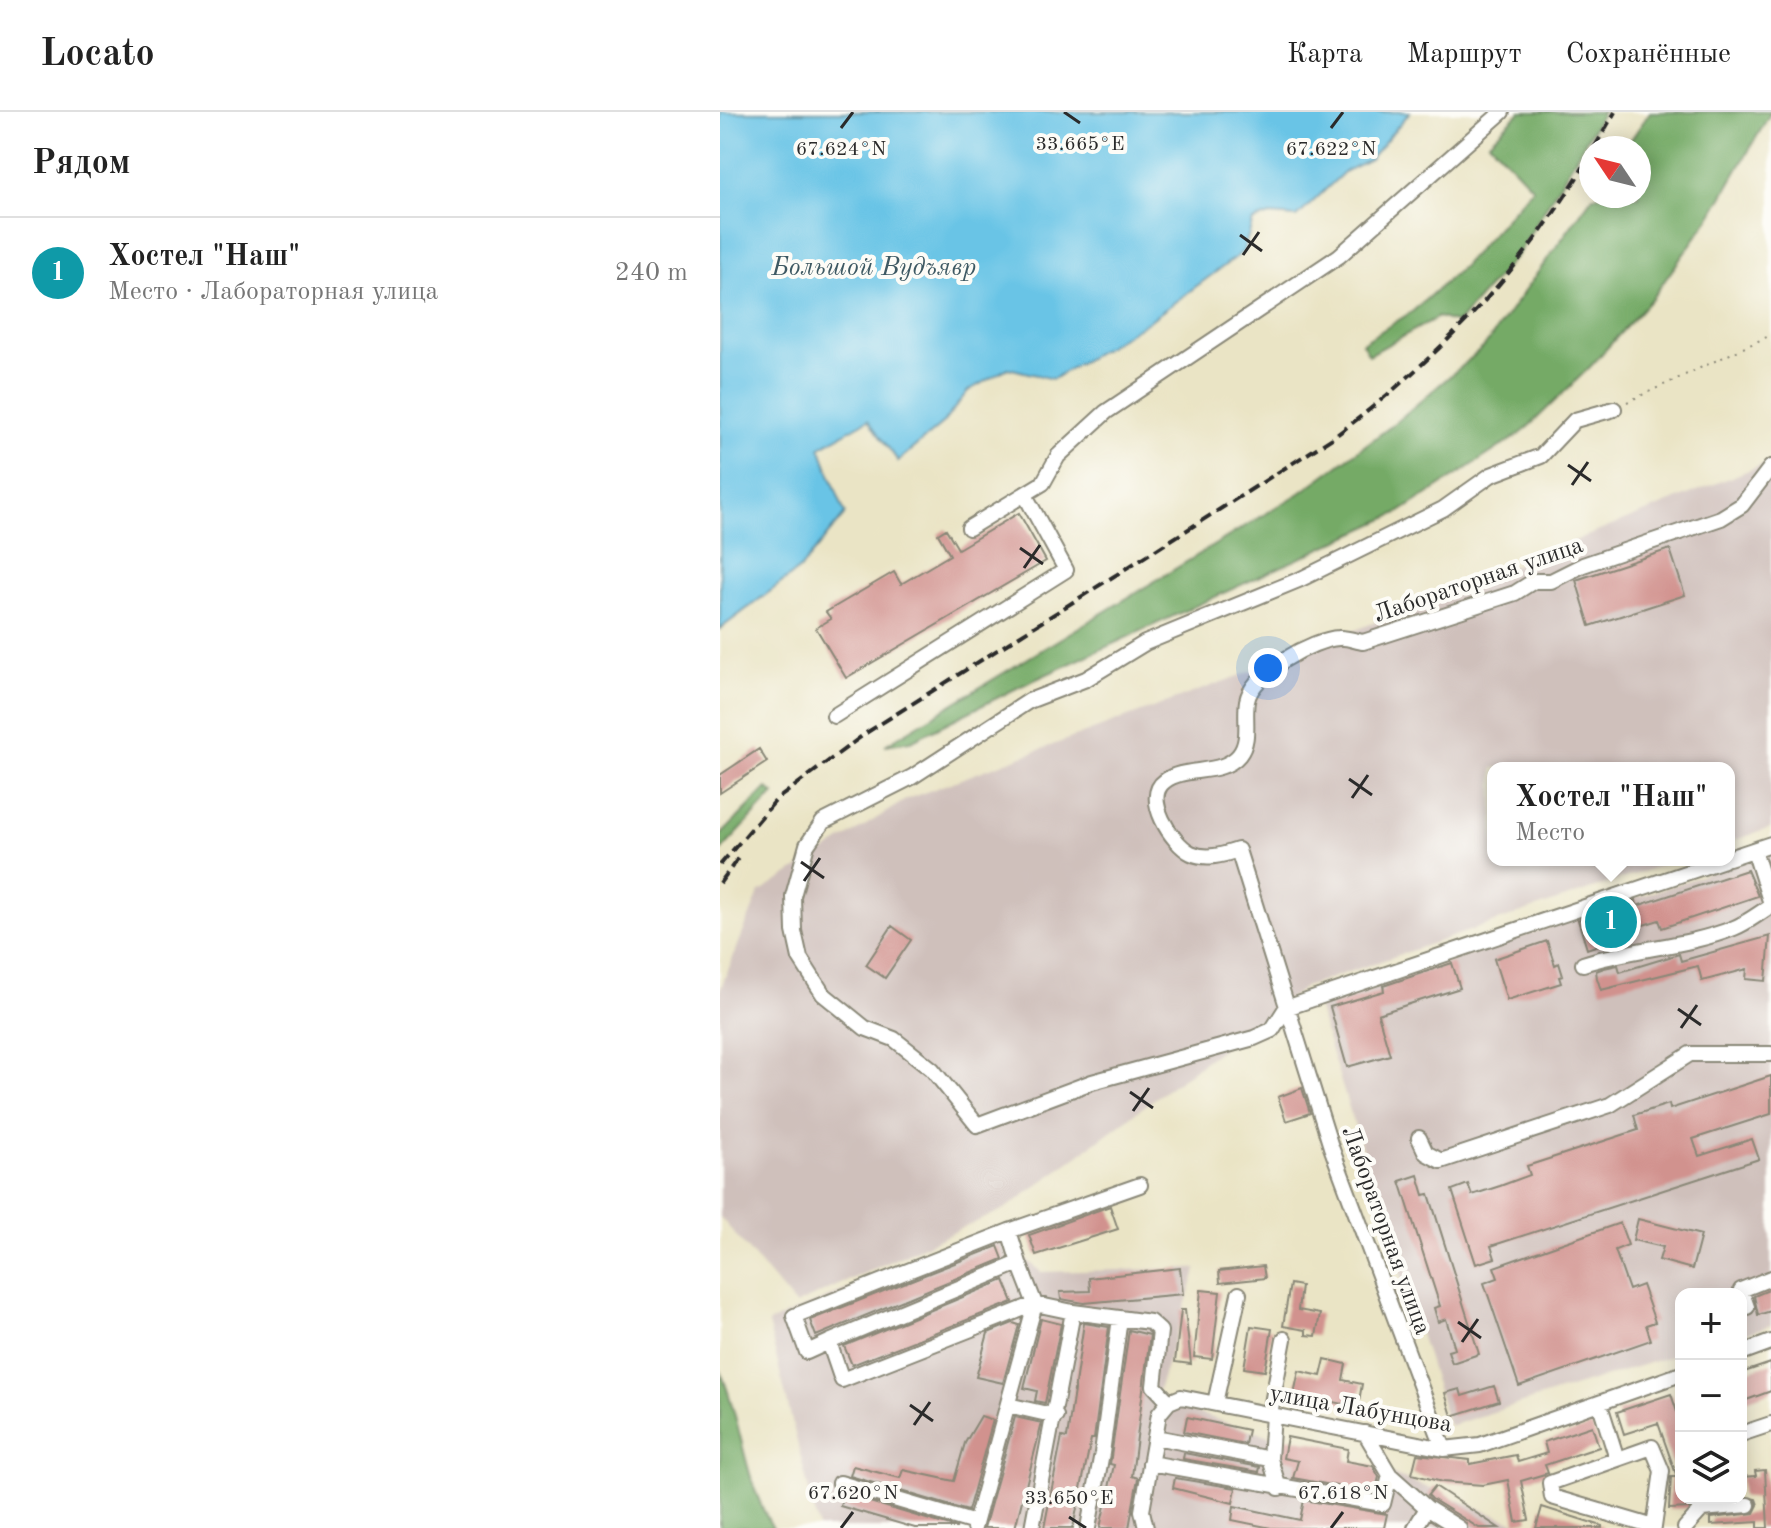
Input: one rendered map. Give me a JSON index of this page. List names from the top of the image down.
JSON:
{
  "streets": {
    "street": ["Лабораторная улица", "улица Лабунцова"]
  },
  "crossings": [
    ["Лабораторная улица", "улица Лабунцова"]
  ],
  "water": ["Большой Вудъявр"],
  "north": "top left",
  "page": {
    "header": "Locato",
    "nav": ["Карта", "Маршрут", "Сохранённые"],
    "heading": "Рядом",
    "list": [
      {
        "mark": "1",
        "name": "Хостел \"Наш\"",
        "note": "Место · Лабораторная улица",
        "value": "240 m"
      }
    ],
    "popup": ["Хостел \"Наш\"", "Место"],
    "pins": "1",
    "map_buttons": ["+", "−"]
  },
  "coordinates": [
    "33.665°E",
    "67.624°N",
    "67.622°N",
    "67.620°N",
    "67.618°N",
    "33.650°E"
  ]
}
